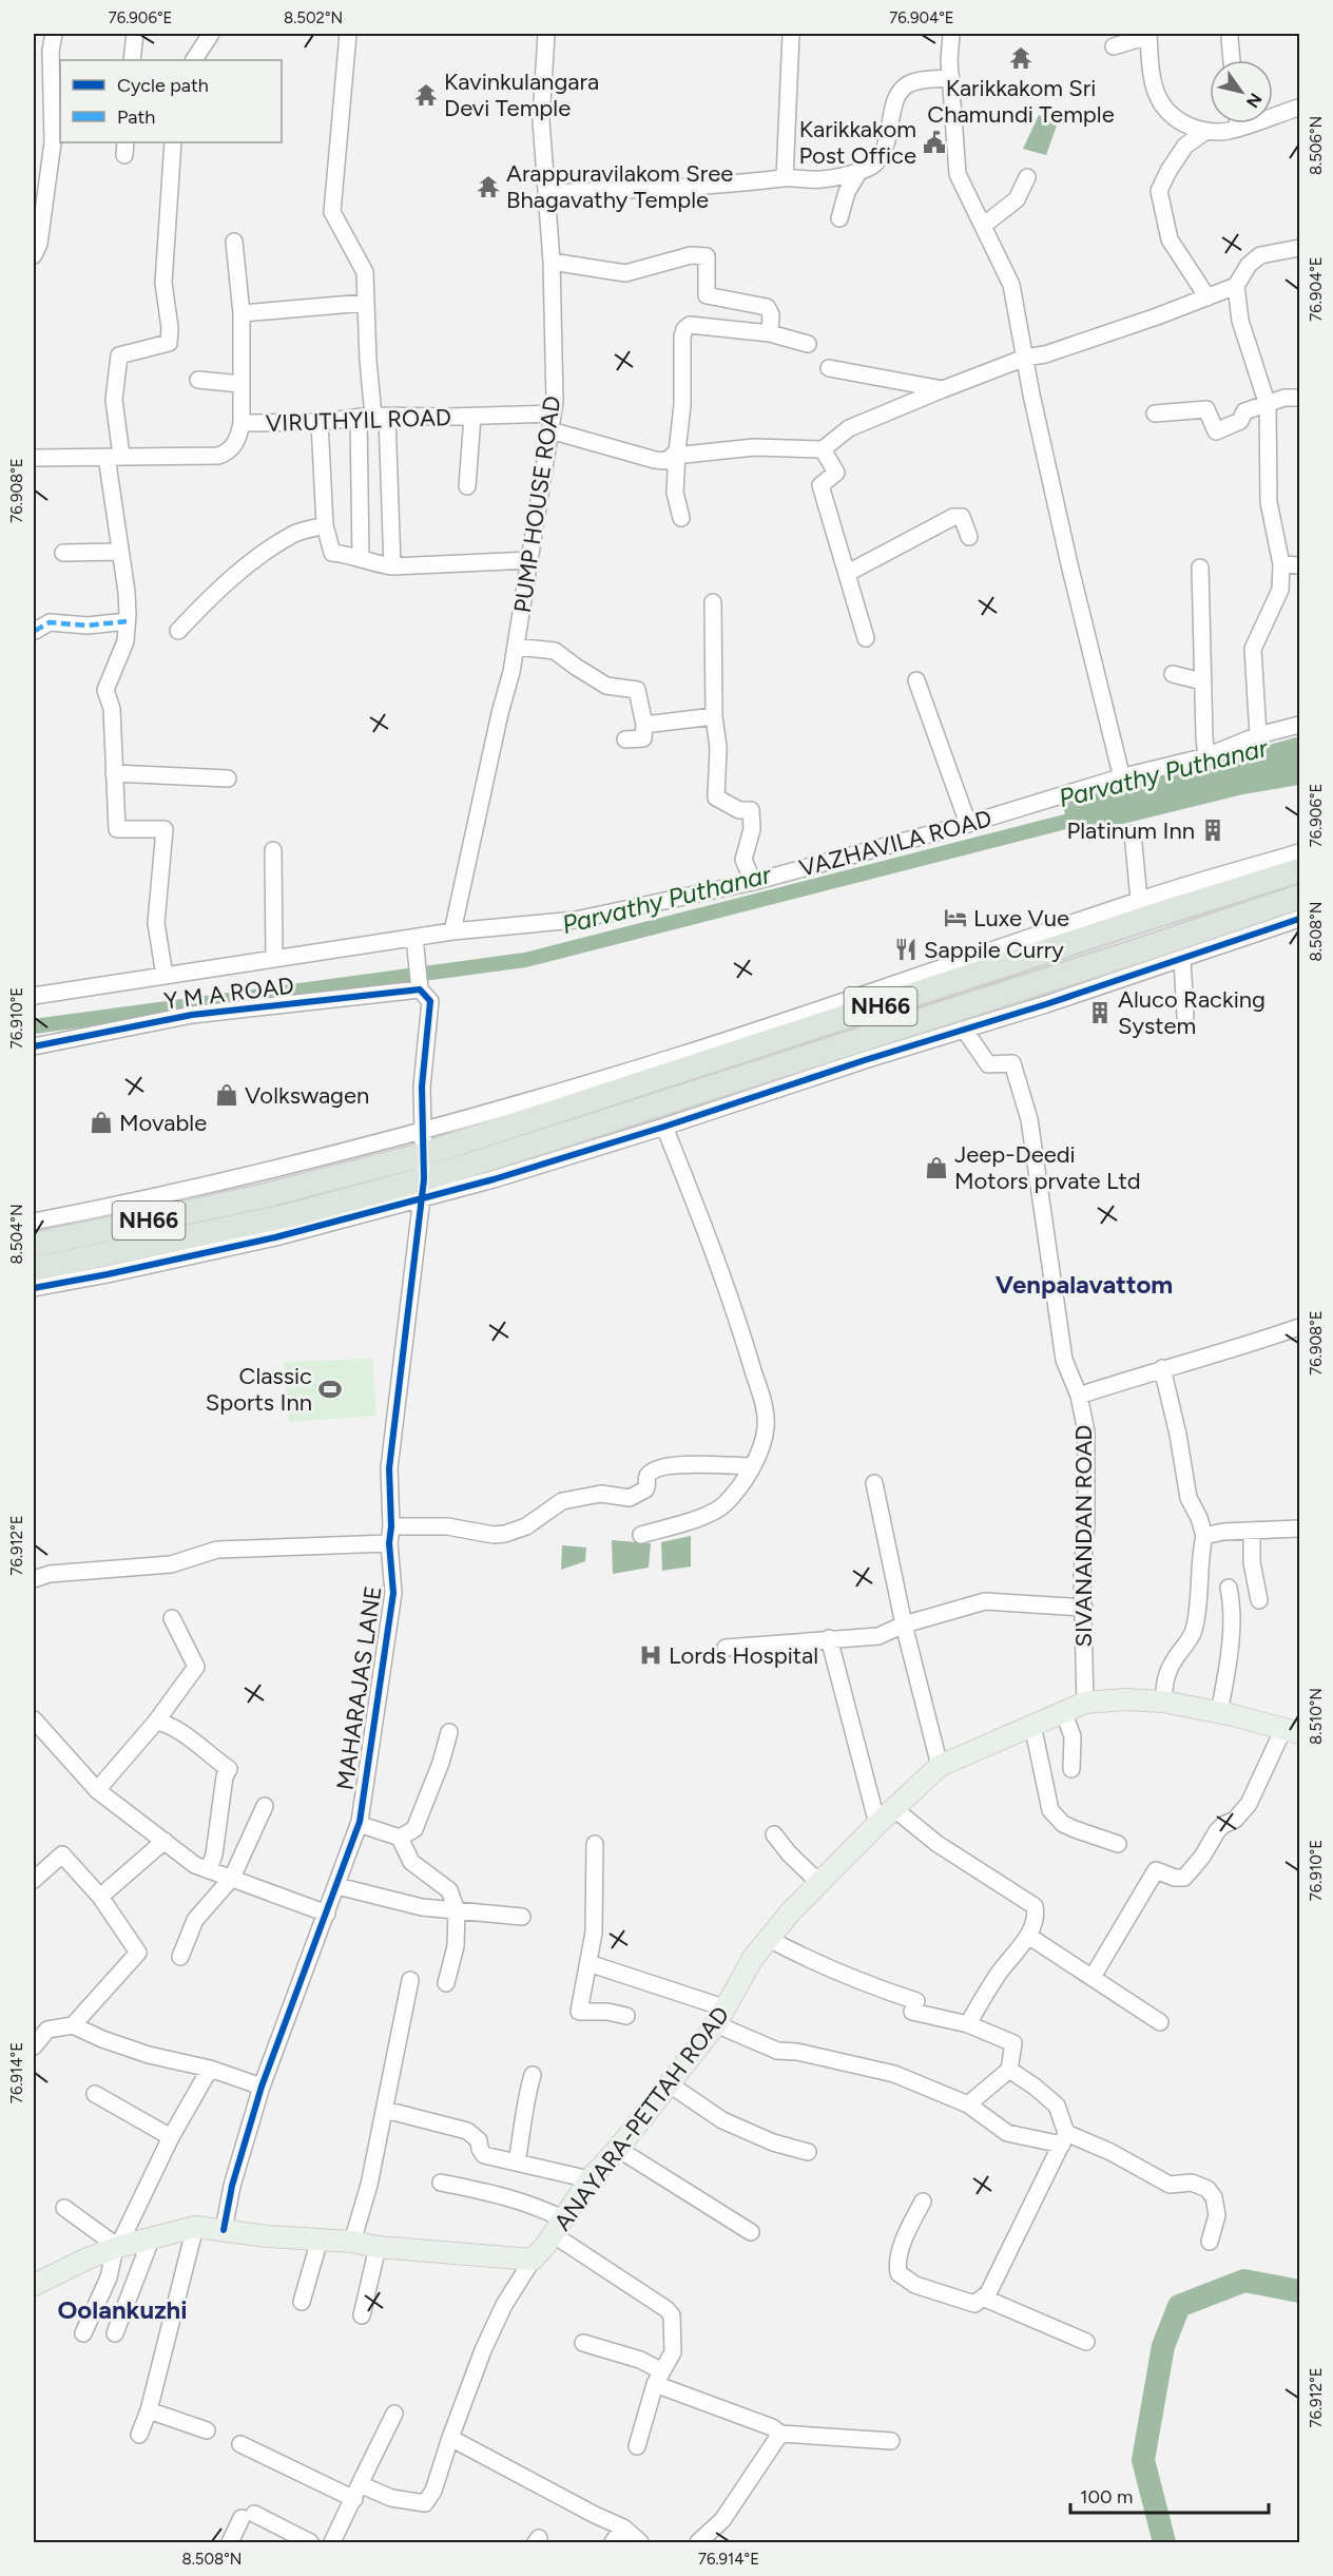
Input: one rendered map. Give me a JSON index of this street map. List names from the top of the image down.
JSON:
{
  "streets": {
    "highway": ["NH66"],
    "main road": ["ANAYARA-PETTAH ROAD"],
    "street": [
      "VIRUTHYIL ROAD",
      "PUMP HOUSE ROAD",
      "VAZHAVILA ROAD",
      "Y M A ROAD",
      "SIVANANDAN ROAD",
      "MAHARAJAS LANE"
    ]
  },
  "crossings": [
    ["VIRUTHYIL ROAD", "PUMP HOUSE ROAD"],
    ["PUMP HOUSE ROAD", "VAZHAVILA ROAD"],
    ["VAZHAVILA ROAD", "MAHARAJAS LANE"],
    ["Y M A ROAD", "MAHARAJAS LANE"],
    ["NH66", "MAHARAJAS LANE"],
    ["SIVANANDAN ROAD", "ANAYARA-PETTAH ROAD"]
  ],
  "districts": ["Venpalavattom", "Oolankuzhi"],
  "water": ["Parvathy Puthanar"],
  "places": {
    "temple": ["Karikkakom Sri Chamundi Temple", "Kavinkulangara Devi Temple", "Arappuravilakom Sree Bhagavathy Temple"],
    "public building": ["Karikkakom Post Office"],
    "building": ["Platinum Inn", "Aluco Racking System"],
    "hotel": ["Luxe Vue"],
    "restaurant": ["Sappile Curry"],
    "shop": ["Volkswagen", "Movable", "Jeep-Deedi Motors prvate Ltd"],
    "sports": ["Classic Sports Inn"],
    "hospital": ["Lords Hospital"]
  },
  "legend": ["Cycle path", "Path"],
  "scale_bar": "100 m",
  "north": "bottom right",
  "coordinates": [
    "76.906°E",
    "8.502°N",
    "76.904°E",
    "8.506°N",
    "76.908°E",
    "8.508°N",
    "76.910°E",
    "8.504°N",
    "76.912°E",
    "8.510°N",
    "76.914°E"
  ]
}
